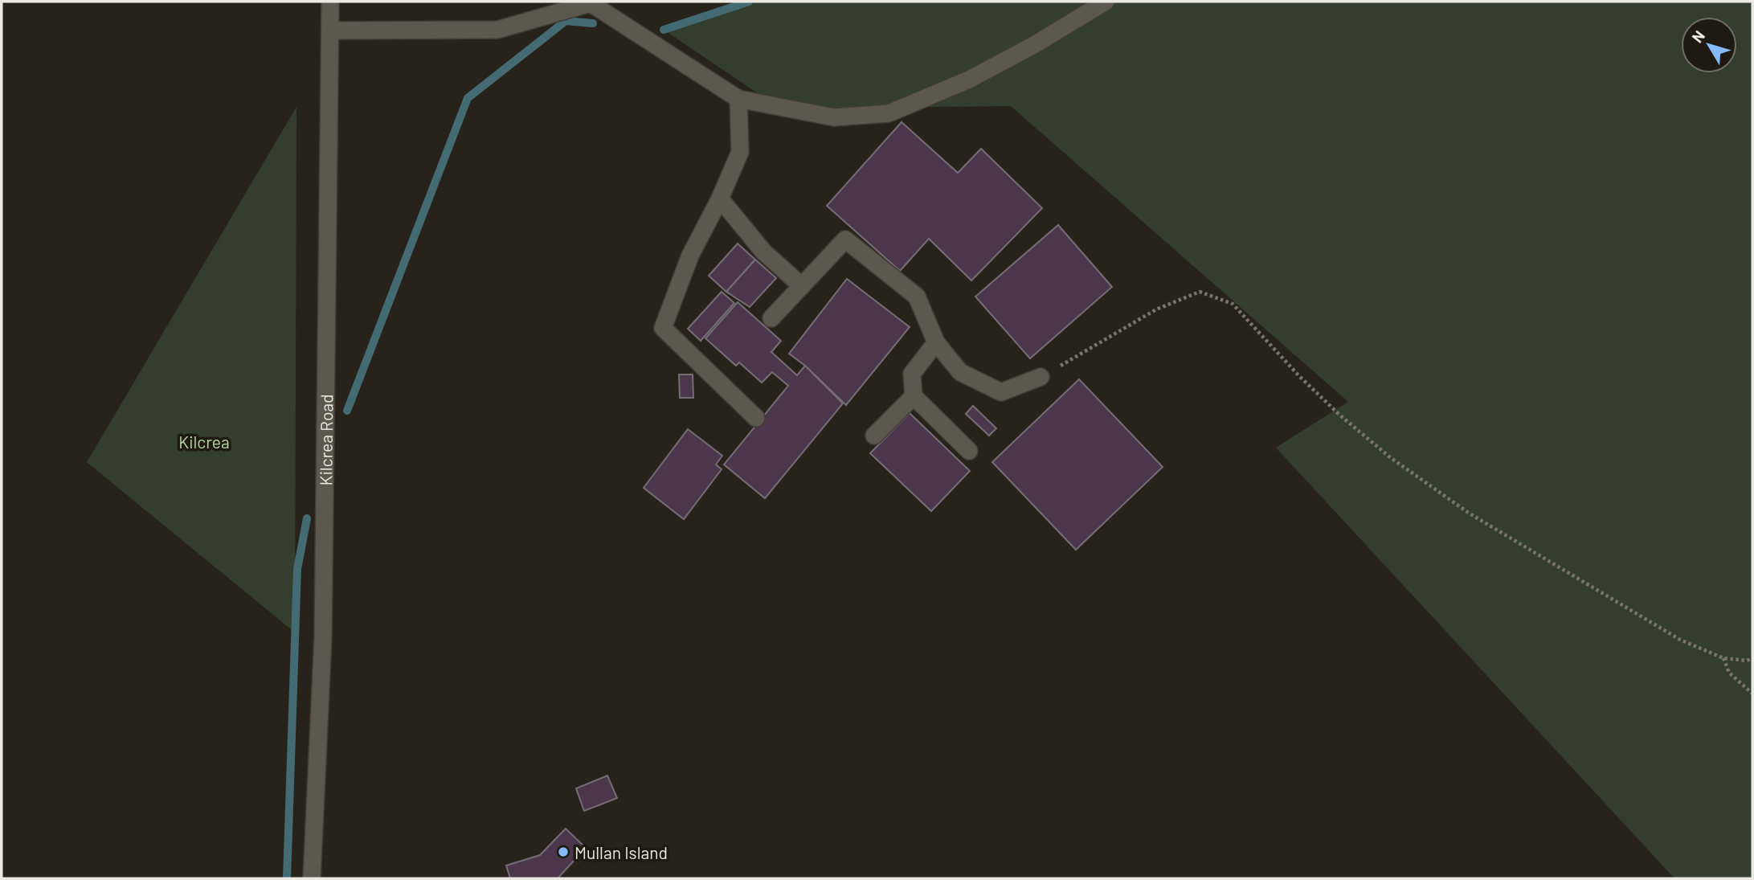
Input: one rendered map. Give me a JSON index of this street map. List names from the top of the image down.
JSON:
{
  "streets": {
    "street": ["Kilcrea Road"]
  },
  "parks": ["Kilcrea"],
  "places": ["Mullan Island"],
  "north": "top left"
}
